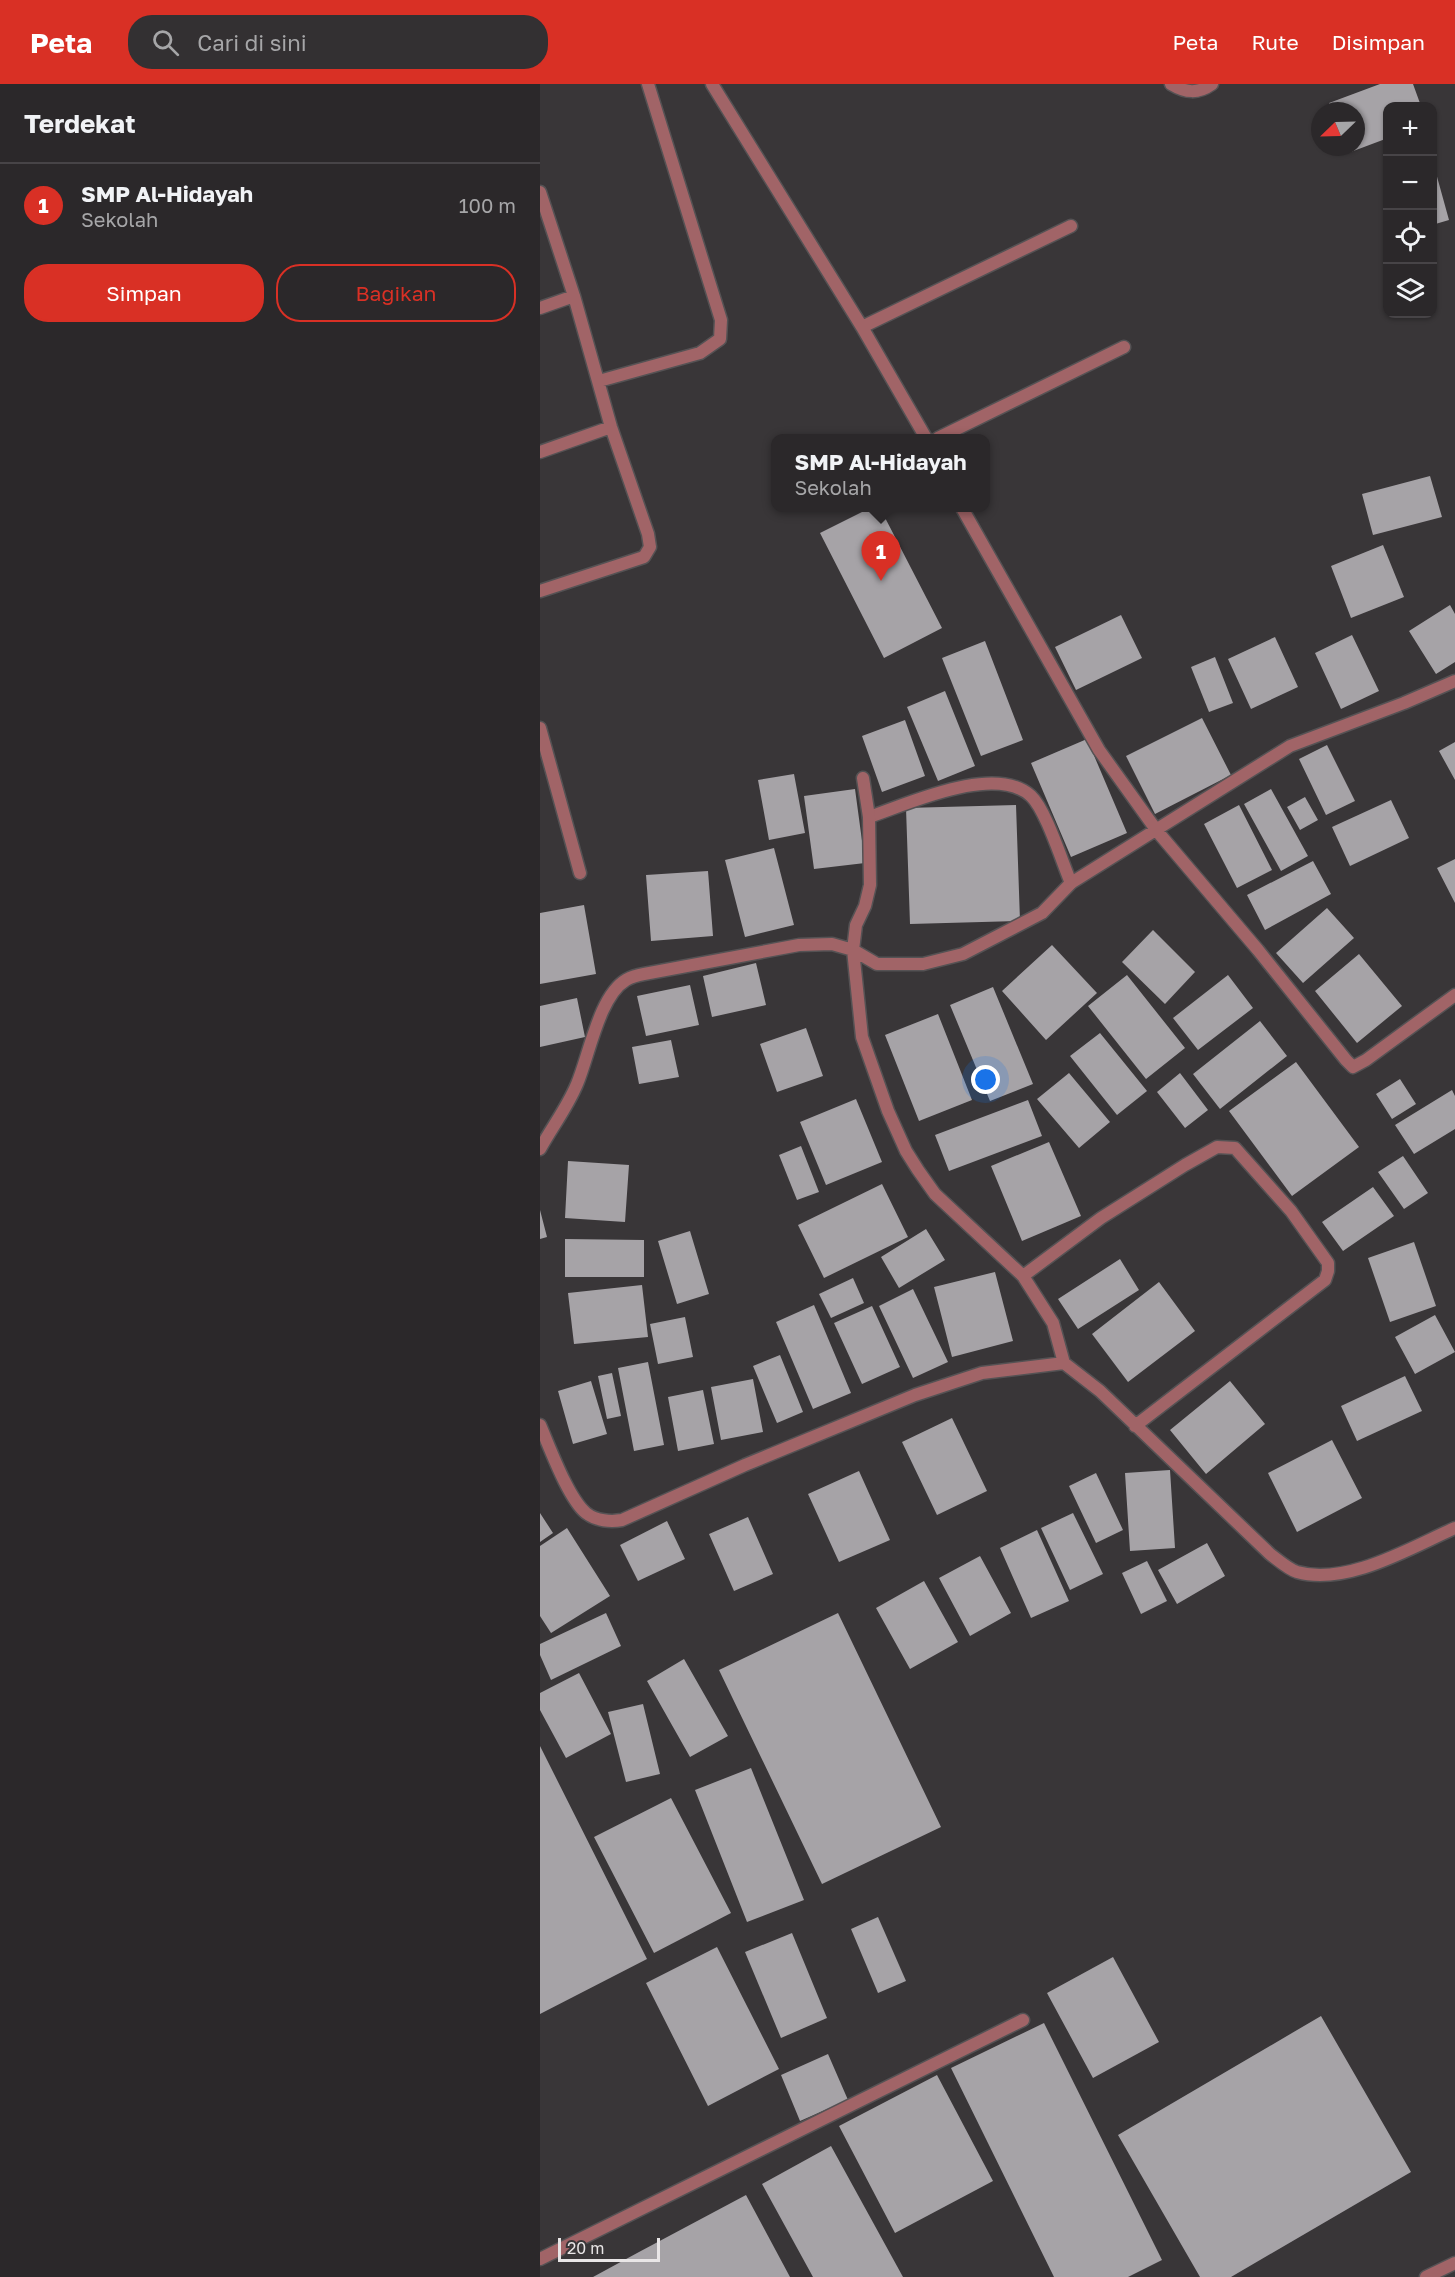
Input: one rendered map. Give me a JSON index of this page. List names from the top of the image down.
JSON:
{
  "scale_bar": "20 m",
  "north": "bottom left",
  "page": {
    "header": "Peta",
    "search": "Cari di sini",
    "nav": ["Peta", "Rute", "Disimpan"],
    "heading": "Terdekat",
    "map_buttons": ["+", "−"],
    "list": [
      {
        "mark": "1",
        "name": "SMP Al-Hidayah",
        "note": "Sekolah",
        "value": "100 m"
      }
    ],
    "buttons": ["Simpan", "Bagikan"],
    "popup": ["SMP Al-Hidayah", "Sekolah"],
    "pins": "1",
    "scale": "20 m"
  }
}
